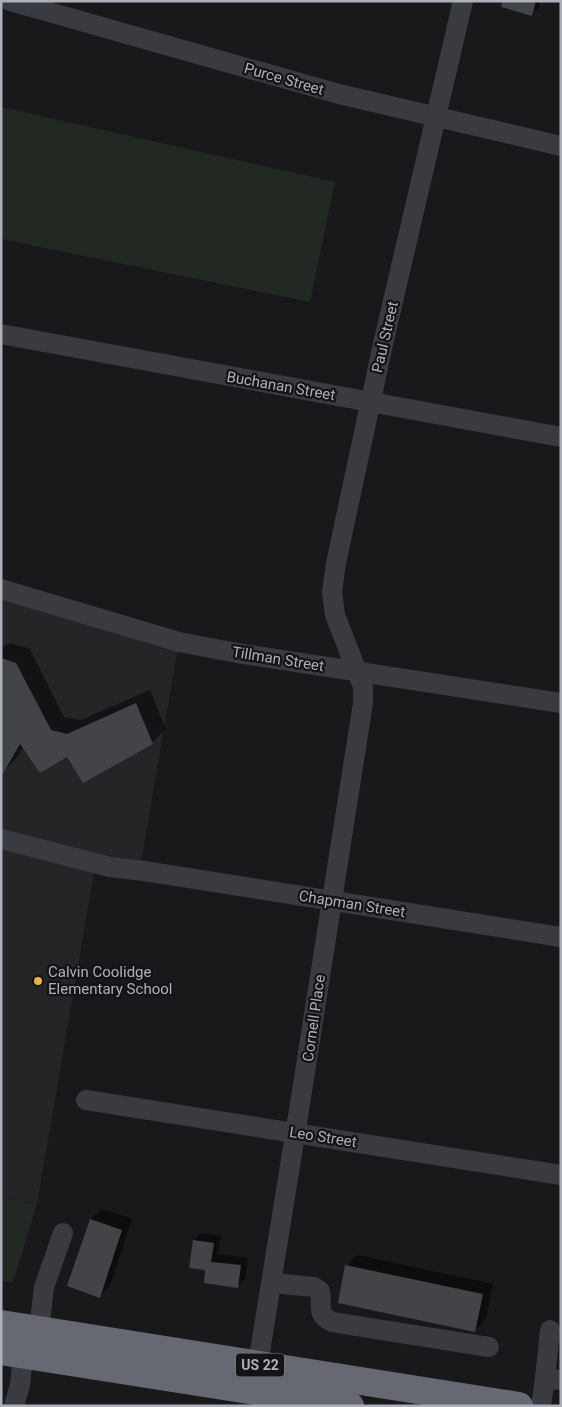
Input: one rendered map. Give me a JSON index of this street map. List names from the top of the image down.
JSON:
{
  "streets": {
    "highway": ["US 22"],
    "street": [
      "Purce Street",
      "Paul Street",
      "Buchanan Street",
      "Tillman Street",
      "Chapman Street",
      "Cornell Place",
      "Leo Street"
    ]
  },
  "crossings": [
    ["Purce Street", "Paul Street"],
    ["Paul Street", "Buchanan Street"],
    ["Paul Street", "Tillman Street"],
    ["Paul Street", "Cornell Place"],
    ["Tillman Street", "Cornell Place"],
    ["Chapman Street", "Cornell Place"],
    ["Cornell Place", "Leo Street"],
    ["Cornell Place", "US 22"]
  ],
  "places": ["Calvin Coolidge Elementary School"]
}
